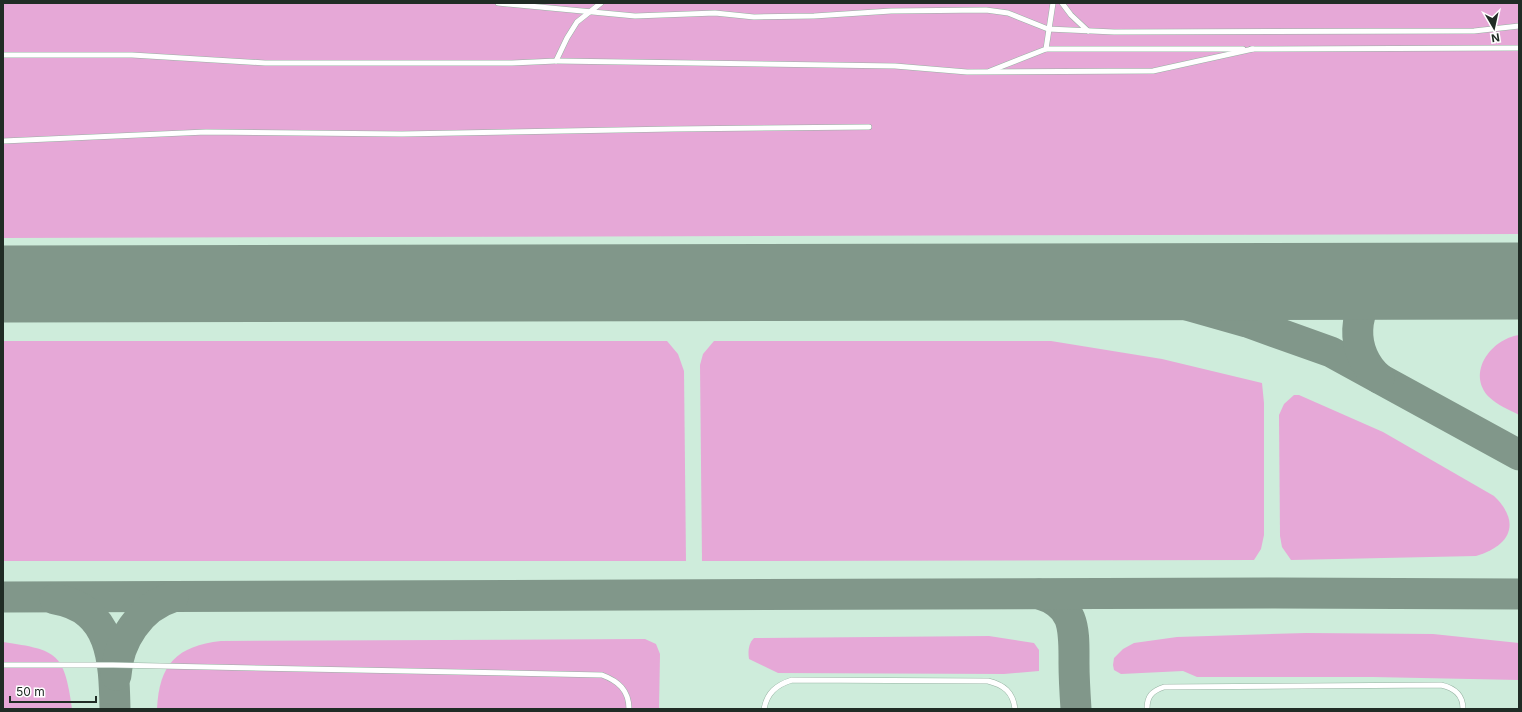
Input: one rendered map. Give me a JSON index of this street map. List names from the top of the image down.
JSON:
{
  "scale_bar": "50 m",
  "north": "bottom"
}
